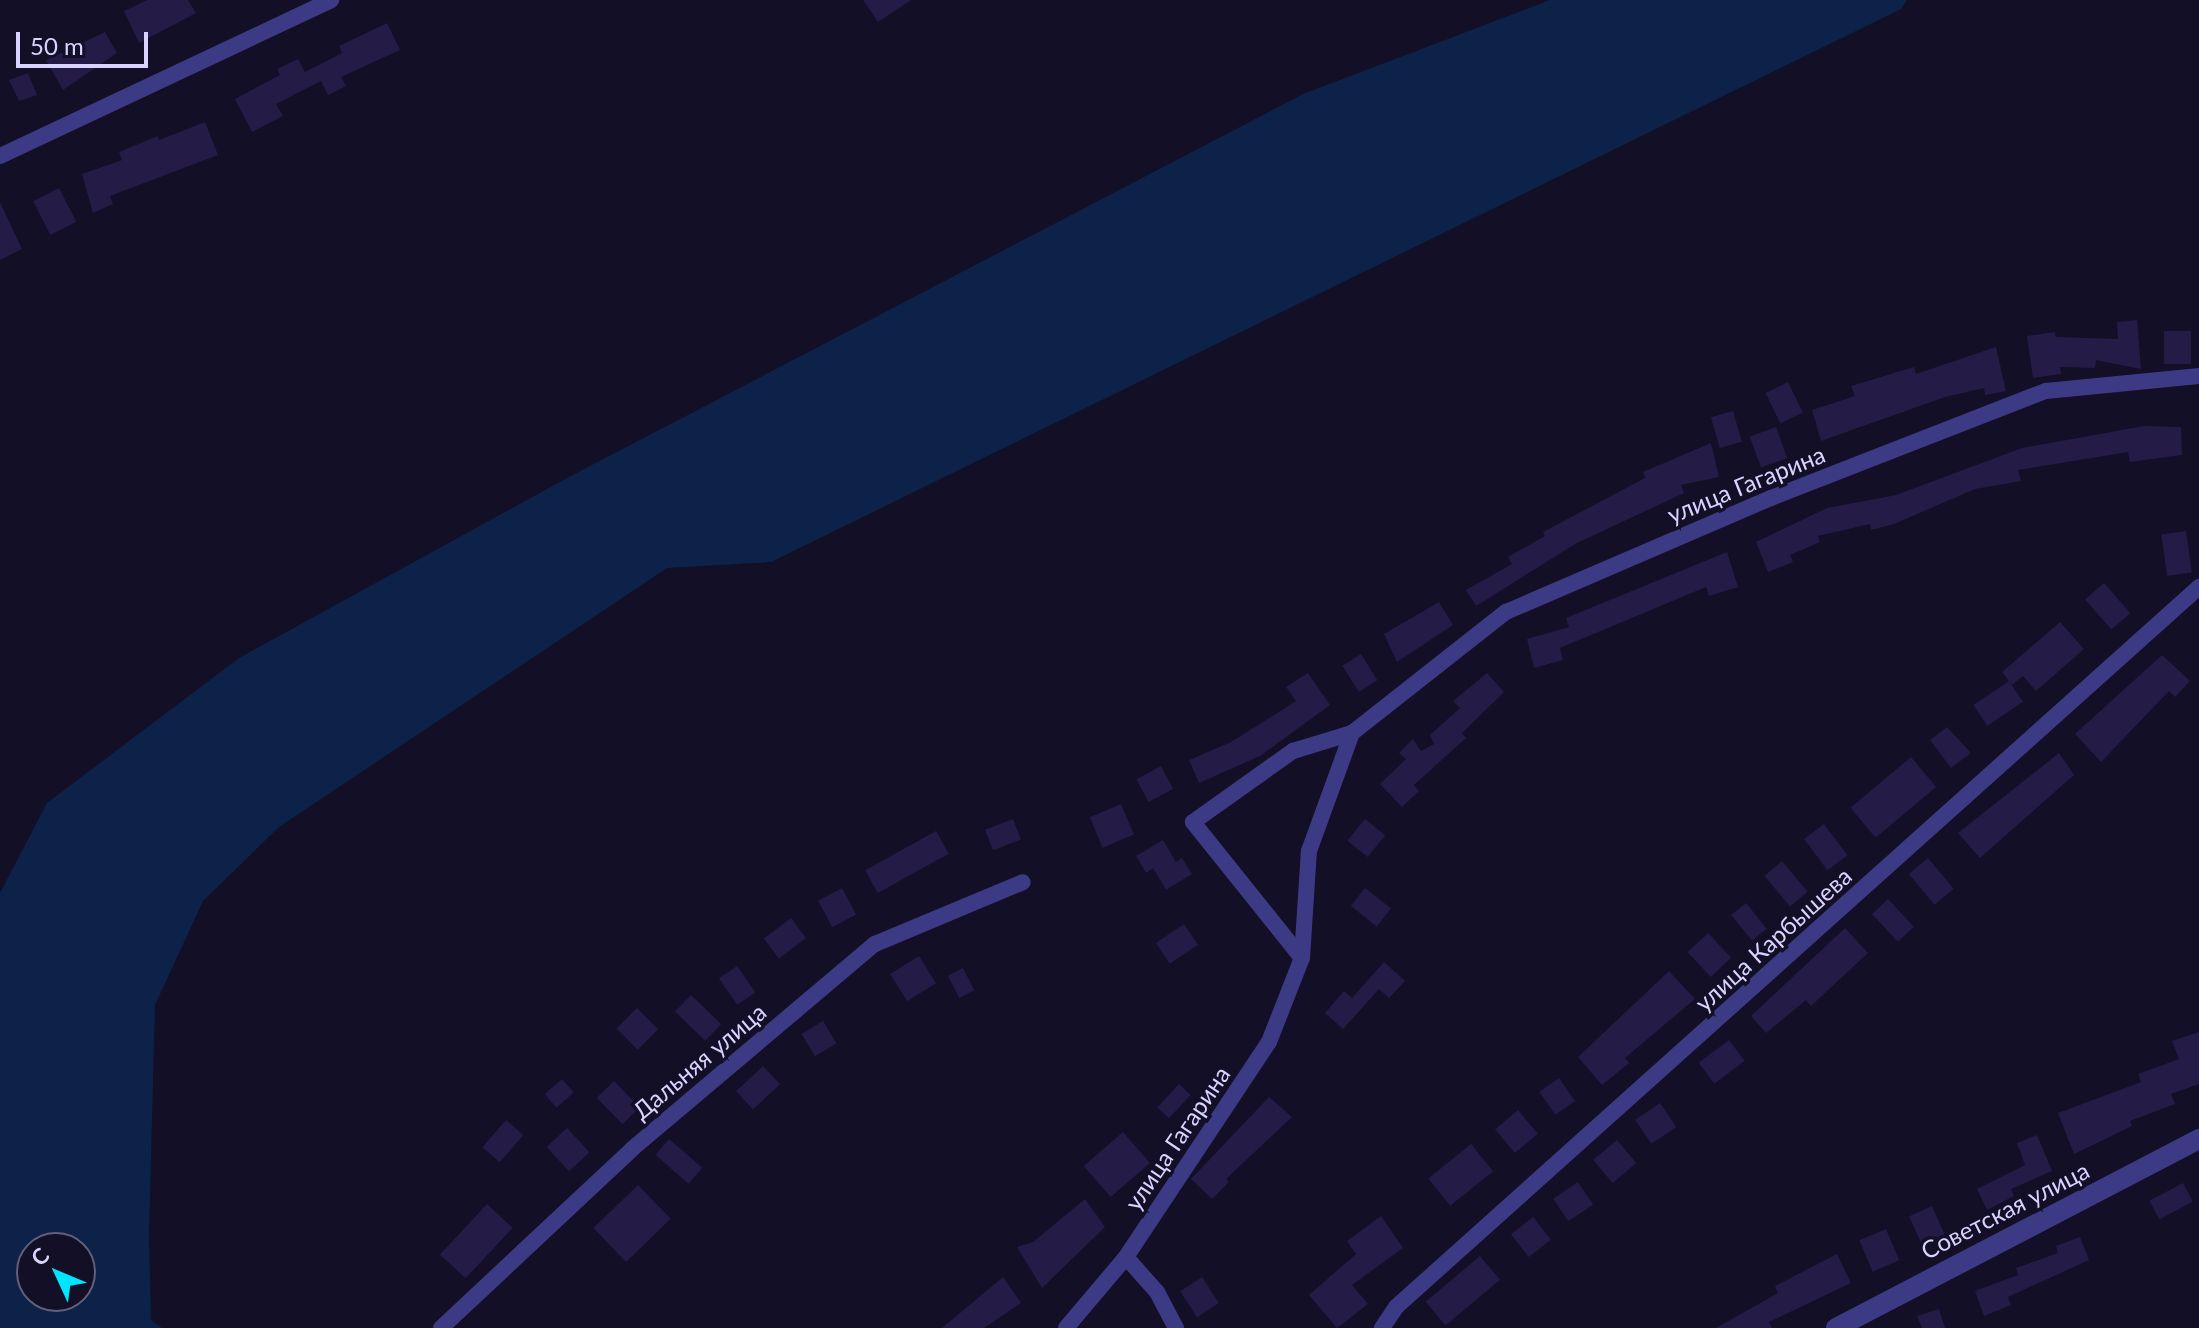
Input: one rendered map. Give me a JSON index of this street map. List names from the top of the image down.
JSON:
{
  "streets": {
    "street": [
      "улица Гагарина",
      "улица Карбышева",
      "Дальняя улица",
      "Советская улица"
    ]
  },
  "scale_bar": "50 m",
  "north": "top left"
}
